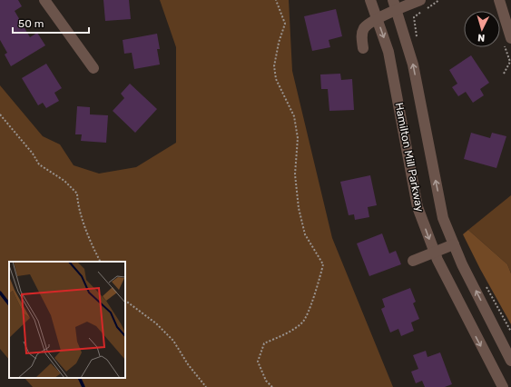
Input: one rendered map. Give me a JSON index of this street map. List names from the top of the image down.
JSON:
{
  "streets": {
    "street": ["Hamilton Mill Parkway"]
  },
  "scale_bar": "50 m",
  "north": "bottom"
}
